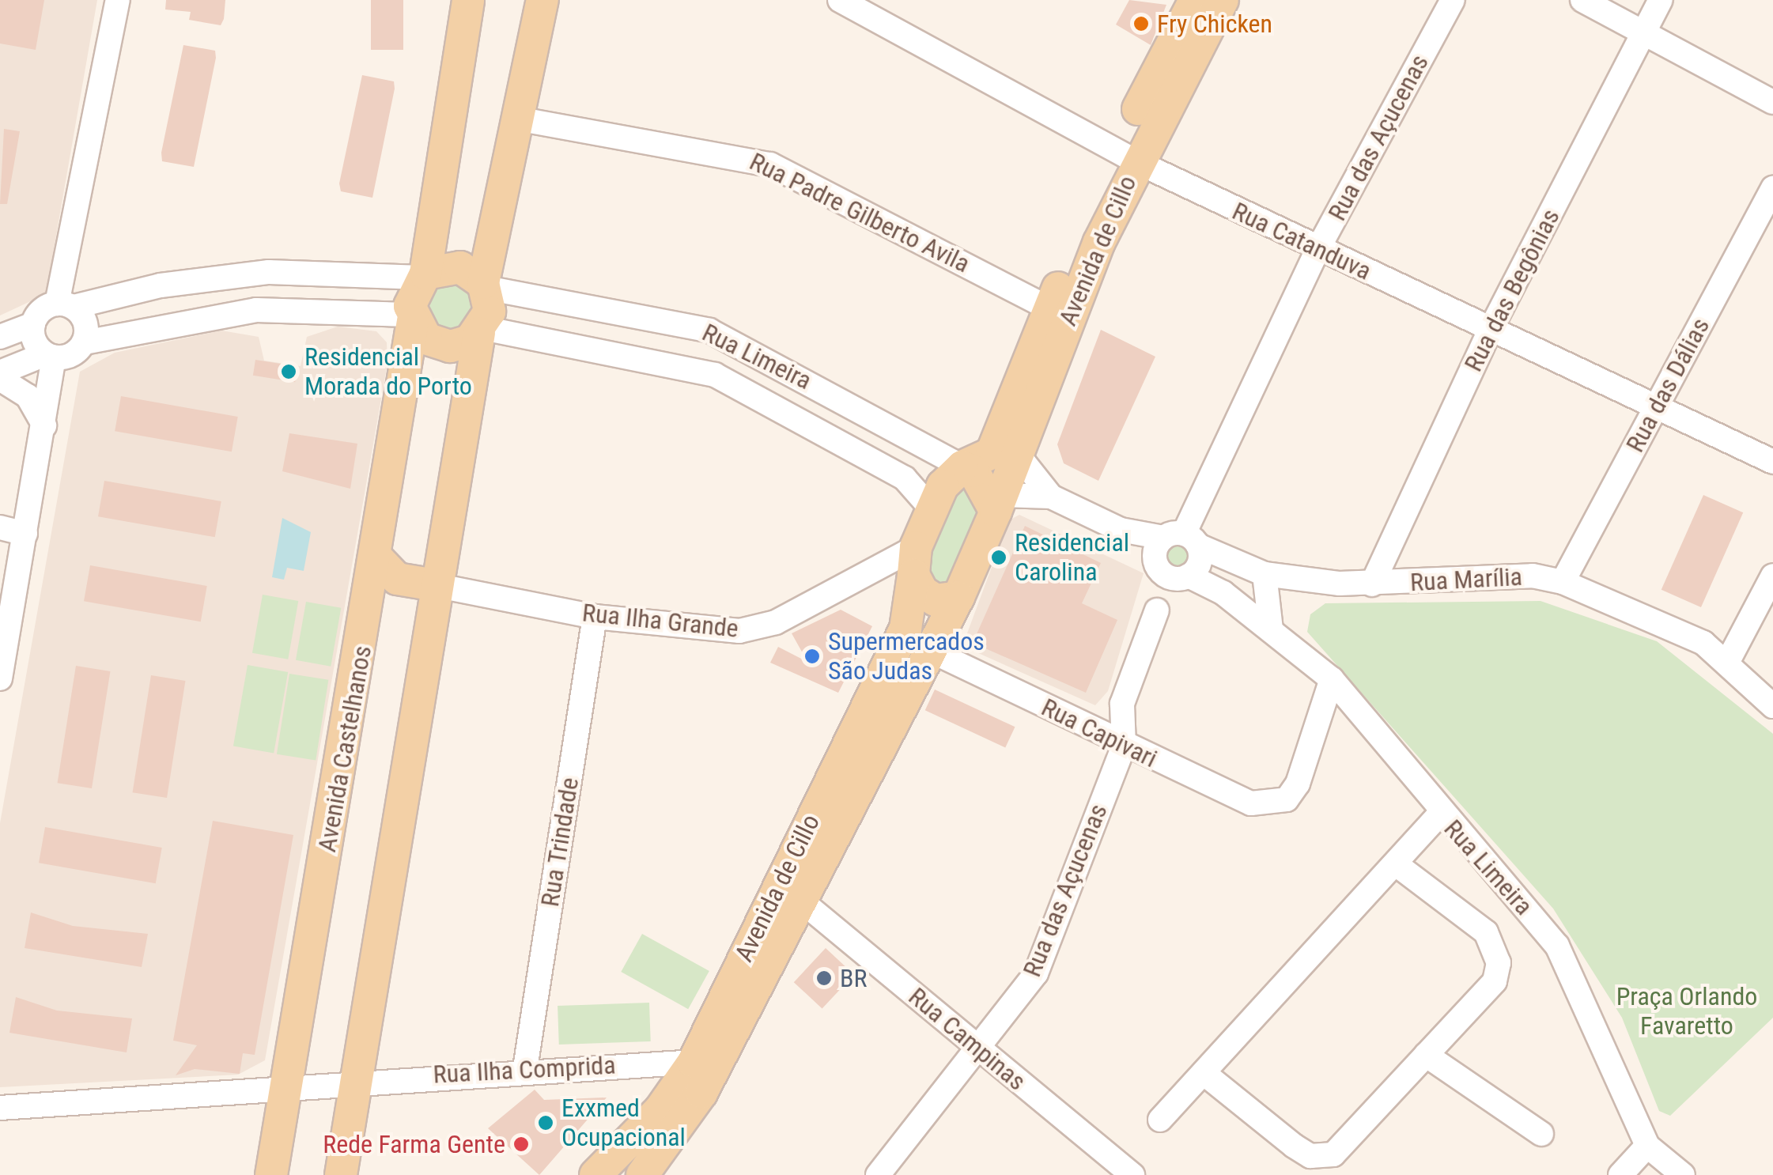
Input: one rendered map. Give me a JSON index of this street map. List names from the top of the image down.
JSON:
{
  "streets": {
    "main road": ["Avenida de Cillo", "Avenida Castelhanos"],
    "street": [
      "Rua das Açucenas",
      "Rua Padre Gilberto Avila",
      "Rua Catanduva",
      "Rua das Begônias",
      "Rua Limeira",
      "Rua das Dálias",
      "Rua Marília",
      "Rua Ilha Grande",
      "Rua Capivari",
      "Rua Trindade",
      "Rua Campinas",
      "Rua Ilha Comprida"
    ]
  },
  "crossings": [
    ["Rua das Açucenas", "Rua Catanduva"],
    ["Rua das Açucenas", "Rua Limeira"],
    ["Rua das Açucenas", "Rua Marília"],
    ["Rua das Açucenas", "Rua Capivari"],
    ["Rua das Açucenas", "Rua Campinas"],
    ["Rua Padre Gilberto Avila", "Avenida de Cillo"],
    ["Rua Catanduva", "Avenida de Cillo"],
    ["Rua Catanduva", "Rua das Begônias"],
    ["Rua Catanduva", "Rua das Dálias"],
    ["Avenida de Cillo", "Rua Limeira"],
    ["Avenida de Cillo", "Rua Ilha Grande"],
    ["Avenida de Cillo", "Rua Capivari"],
    ["Avenida de Cillo", "Rua Campinas"],
    ["Avenida de Cillo", "Rua Ilha Comprida"],
    ["Rua das Begônias", "Rua Marília"],
    ["Rua Limeira", "Rua Marília"],
    ["Rua Limeira", "Rua Capivari"],
    ["Rua Limeira", "Avenida Castelhanos"],
    ["Rua das Dálias", "Rua Marília"],
    ["Rua Ilha Grande", "Rua Trindade"],
    ["Avenida Castelhanos", "Rua Ilha Comprida"],
    ["Rua Trindade", "Rua Ilha Comprida"]
  ],
  "parks": ["Praça Orlando Favaretto"],
  "places": [
    "Fry Chicken",
    "Residencial Morada do Porto",
    "Residencial Carolina",
    "Supermercados São Judas",
    "BR",
    "Exxmed Ocupacional",
    "Rede Farma Gente"
  ]
}
